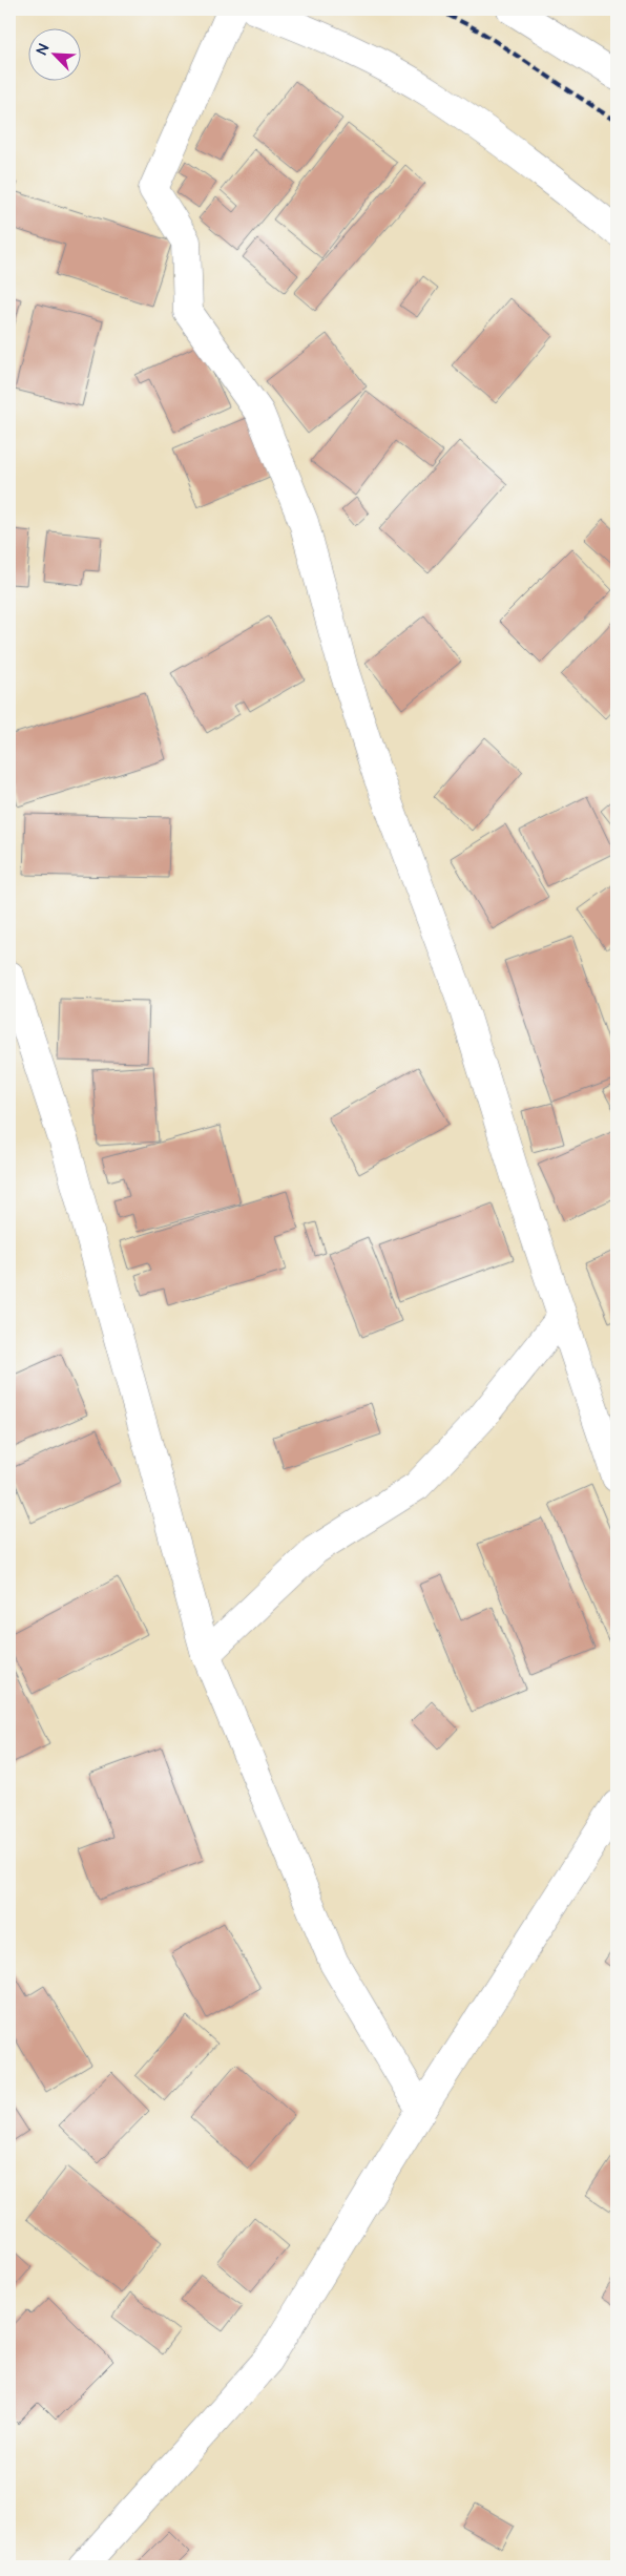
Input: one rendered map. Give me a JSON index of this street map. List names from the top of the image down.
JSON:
{
  "north": "top left"
}
